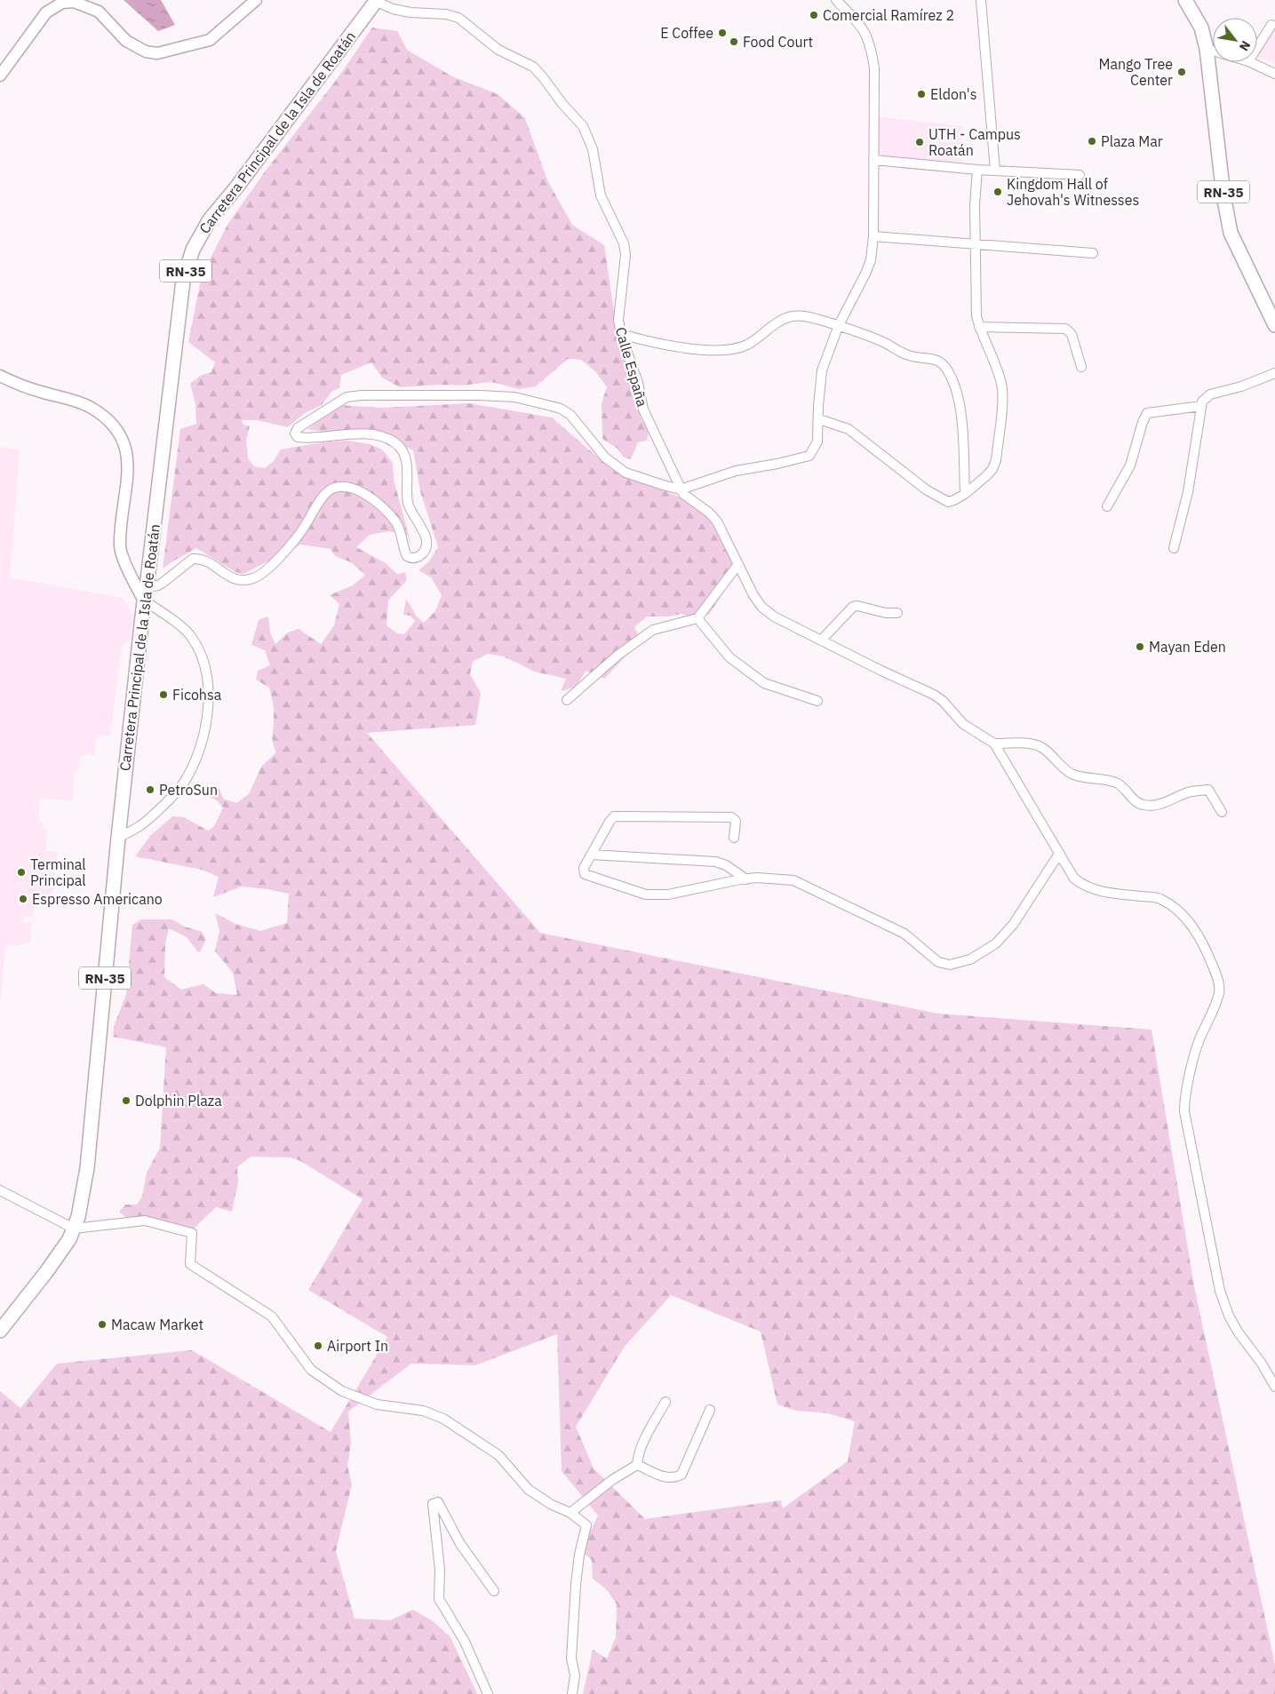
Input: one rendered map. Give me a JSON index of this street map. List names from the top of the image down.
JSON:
{
  "streets": {
    "main road": ["Carretera Principal de la Isla de Roatán", "RN-35"],
    "street": ["Calle España"]
  },
  "crossings": [
    ["Carretera Principal de la Isla de Roatán", "Calle España"]
  ],
  "places": [
    "Comercial Ramírez 2",
    "E Coffee",
    "Food Court",
    "Mango Tree Center",
    "Eldon's",
    "Plaza Mar",
    "UTH - Campus Roatán",
    "Kingdom Hall of Jehovah's Witnesses",
    "Mayan Eden",
    "Ficohsa",
    "PetroSun",
    "Terminal Principal",
    "Espresso Americano",
    "Dolphin Plaza",
    "Macaw Market",
    "Airport In"
  ],
  "north": "bottom right"
}
